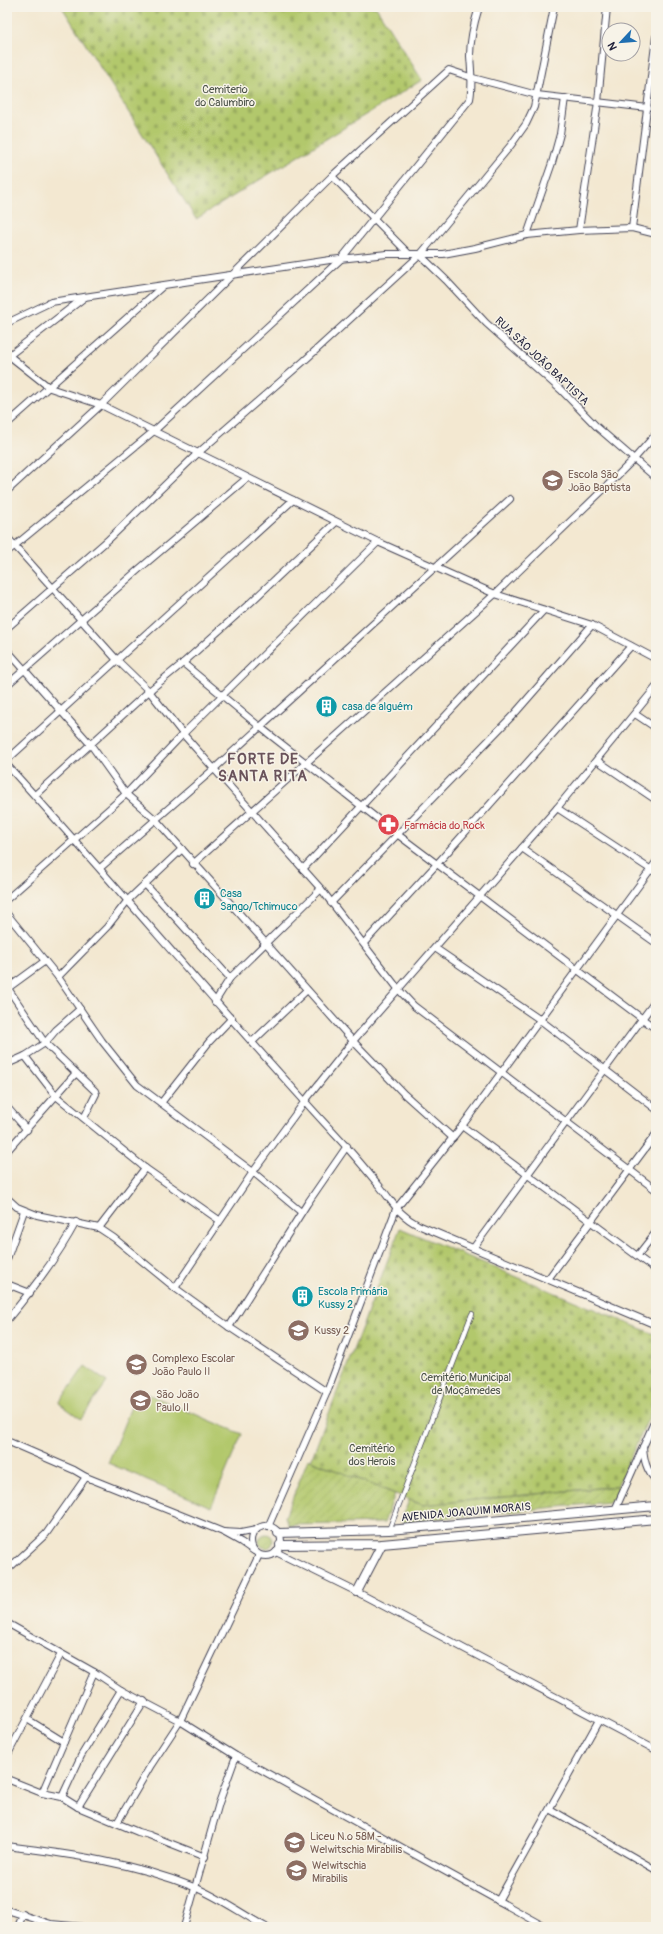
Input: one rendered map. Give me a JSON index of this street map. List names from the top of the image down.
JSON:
{
  "streets": {
    "street": ["RUA SÃO JOÃO BAPTISTA", "AVENIDA JOAQUIM MORAIS"]
  },
  "districts": ["FORTE DE SANTA RITA"],
  "parks": ["Cemiterio do Calumbiro", "Cemitério Municipal de Moçâmedes", "Cemitério dos Herois"],
  "places": {
    "school or university": [
      "Escola São João Baptista",
      "Kussy 2",
      "Complexo Escolar João Paulo II",
      "São João Paulo II",
      "Liceu N.º 58M - Welwitschia Mirabilis",
      "Welwitschia Mirabilis"
    ],
    "building": ["casa de alguém", "Casa Sango/Tchimuco", "Escola Primária Kussy 2"],
    "pharmacy": ["Farmácia do Rock"]
  },
  "north": "bottom left"
}
